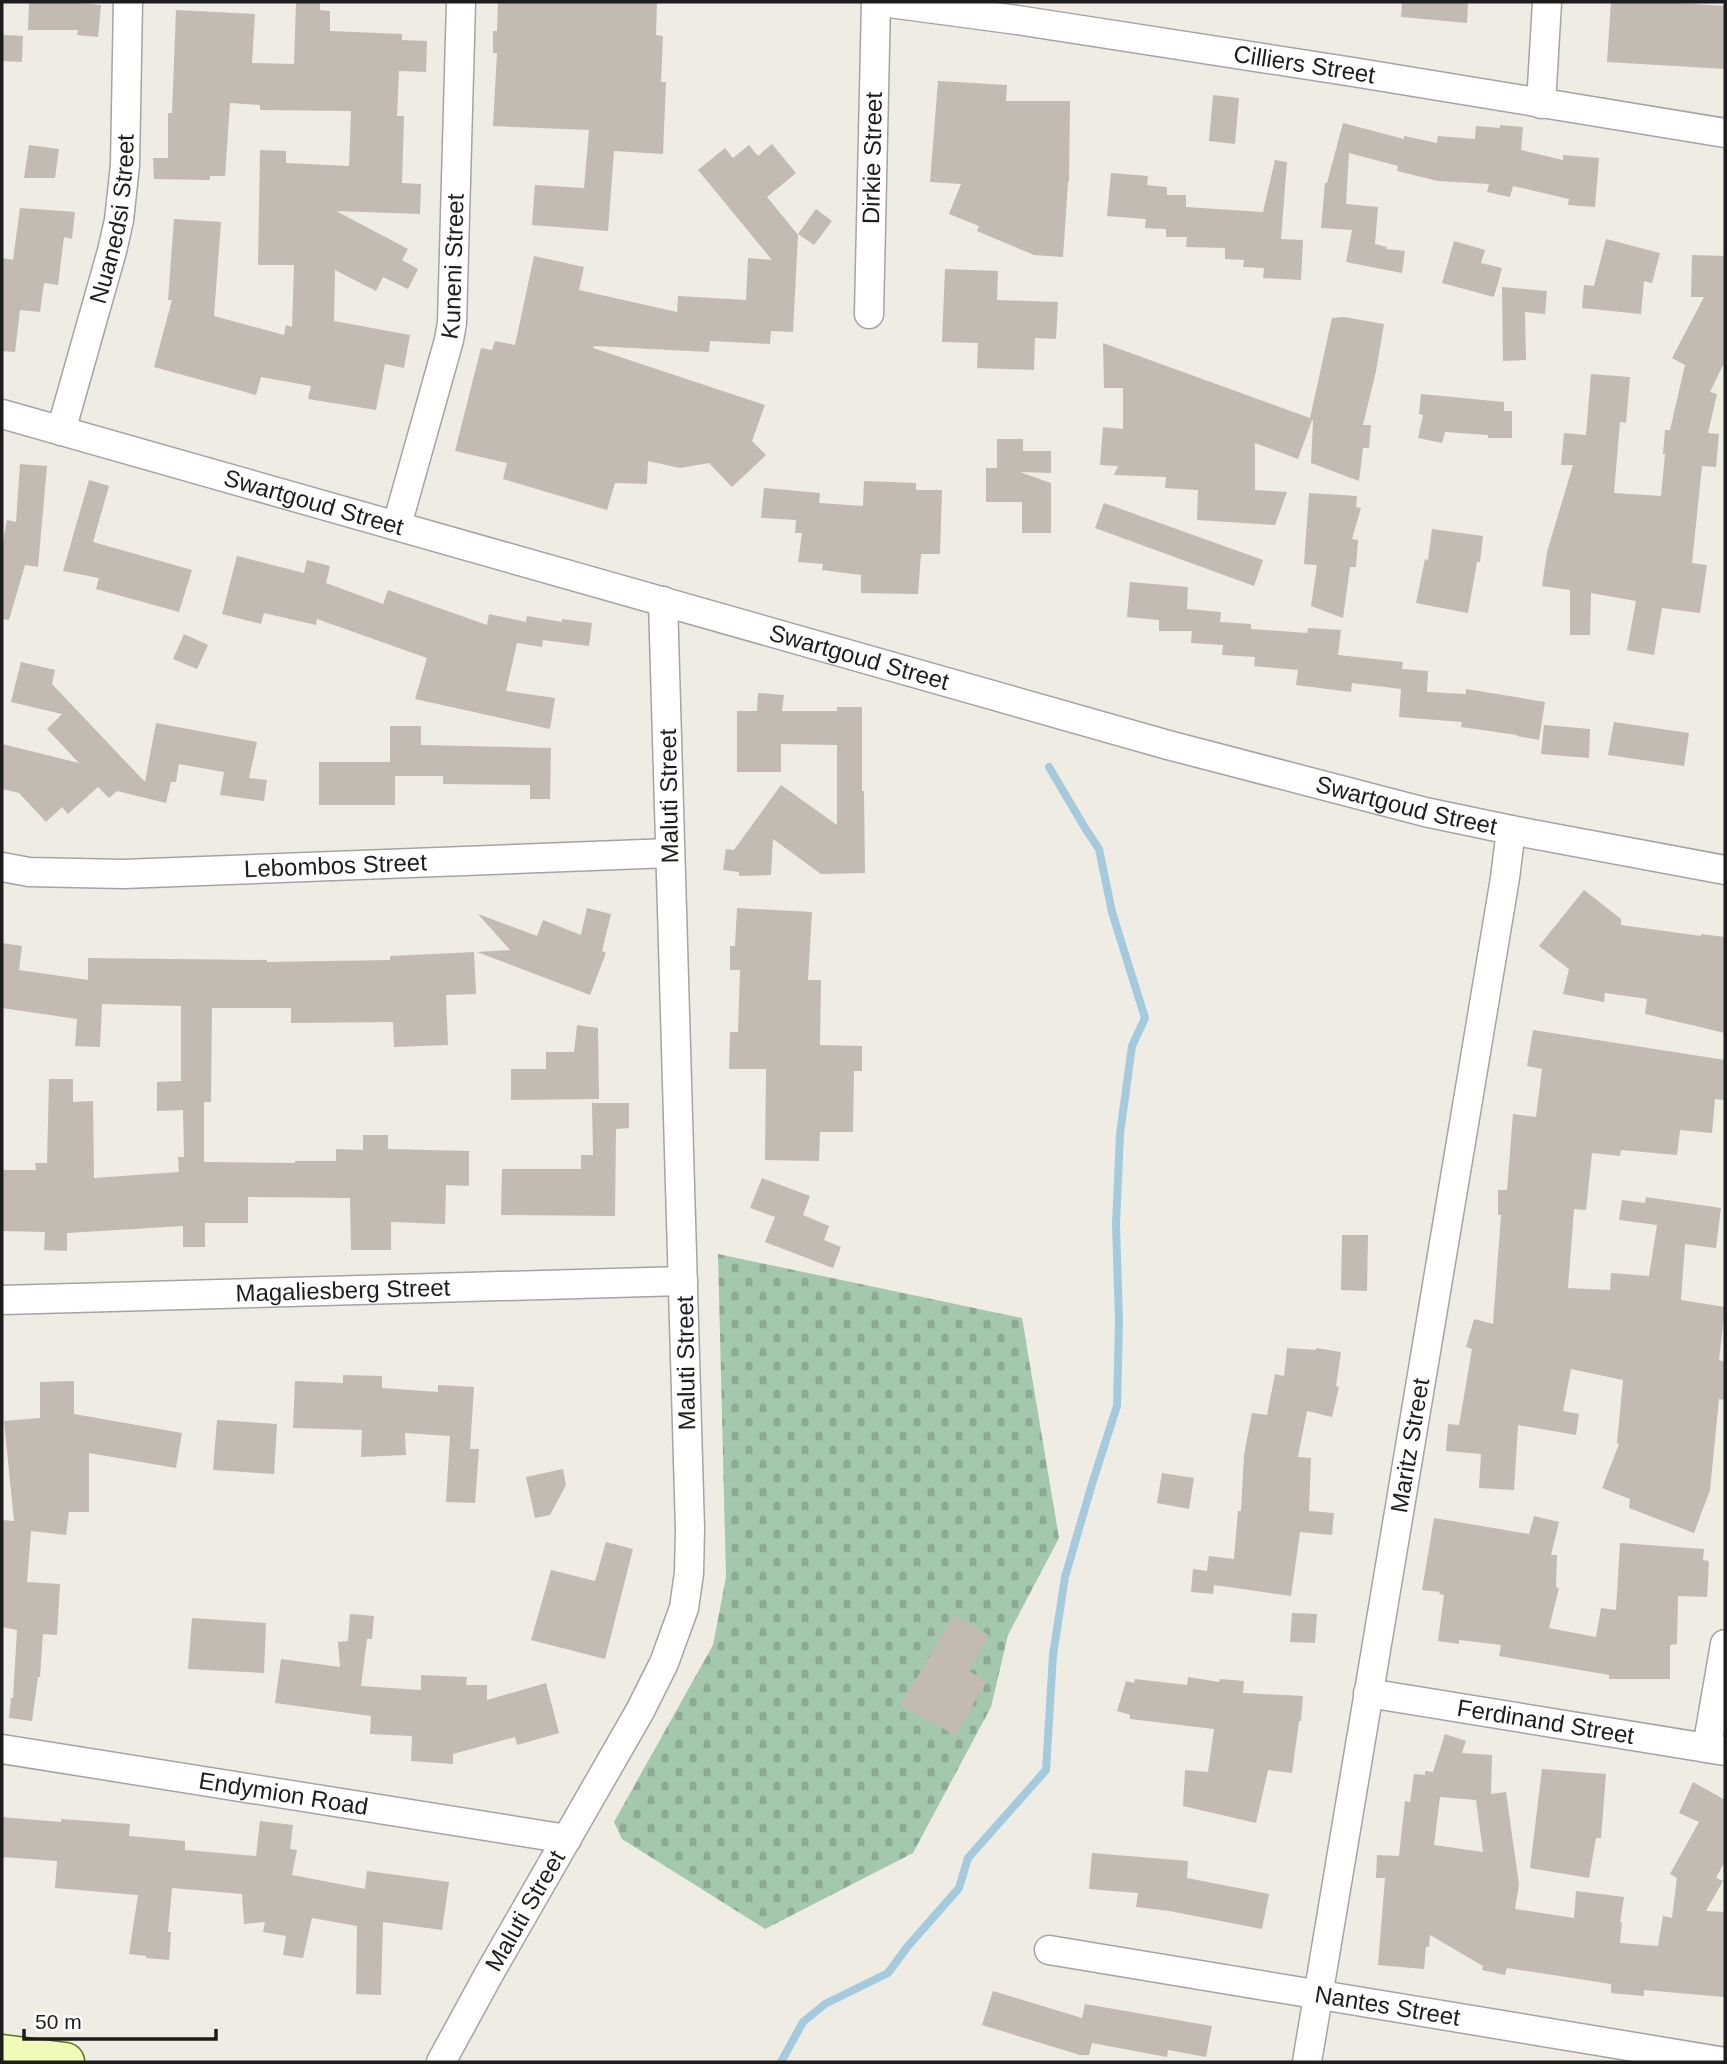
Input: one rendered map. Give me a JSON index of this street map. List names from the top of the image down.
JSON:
{
  "streets": {
    "street": [
      "Cilliers Street",
      "Dirkie Street",
      "Nuanedsi Street",
      "Kuneni Street",
      "Swartgoud Street",
      "Maluti Street",
      "Lebombos Street",
      "Magaliesberg Street",
      "Maritz Street",
      "Ferdinand Street",
      "Endymion Road",
      "Nantes Street"
    ]
  },
  "crossings": [
    ["Cilliers Street", "Dirkie Street"],
    ["Nuanedsi Street", "Swartgoud Street"],
    ["Kuneni Street", "Swartgoud Street"],
    ["Swartgoud Street", "Maluti Street"],
    ["Swartgoud Street", "Maritz Street"],
    ["Maluti Street", "Lebombos Street"],
    ["Maluti Street", "Magaliesberg Street"],
    ["Maluti Street", "Endymion Road"],
    ["Maritz Street", "Ferdinand Street"],
    ["Maritz Street", "Nantes Street"]
  ],
  "scale_bar": "50 m"
}
